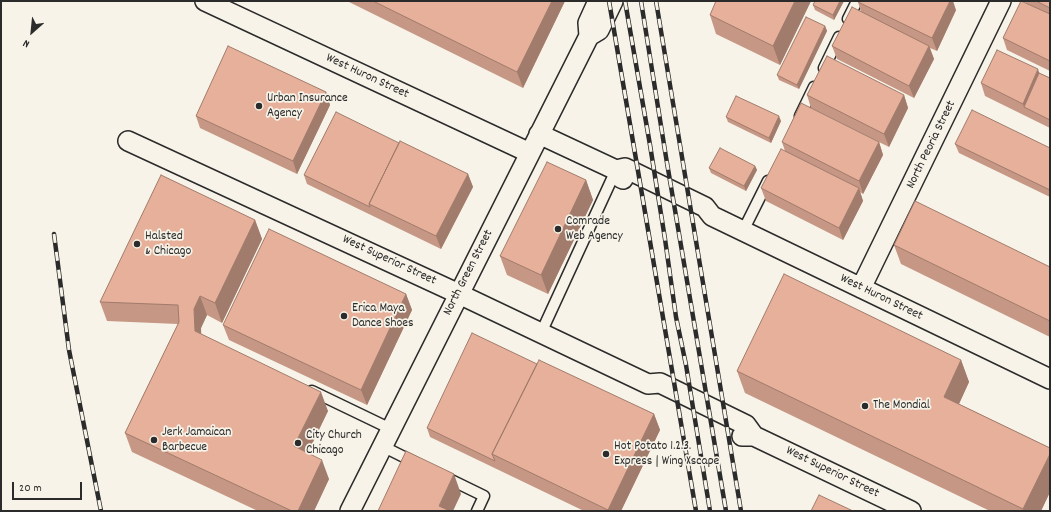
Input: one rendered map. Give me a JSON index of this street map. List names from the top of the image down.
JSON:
{
  "streets": {
    "street": [
      "West Huron Street",
      "North Peoria Street",
      "West Superior Street",
      "North Green Street"
    ]
  },
  "crossings": [
    ["West Huron Street", "North Peoria Street"],
    ["West Huron Street", "North Green Street"],
    ["West Superior Street", "North Green Street"]
  ],
  "places": [
    "Urban Insurance Agency",
    "Comrade Web Agency",
    "Halsted & Chicago",
    "Erica Maya Dance Shoes",
    "The Mondial",
    "Jerk Jamaican Barbecue",
    "City Church Chicago",
    "Hot Potato 1.2.3. Express | Wing Xscape"
  ],
  "scale_bar": "20 m",
  "north": "bottom left"
}
